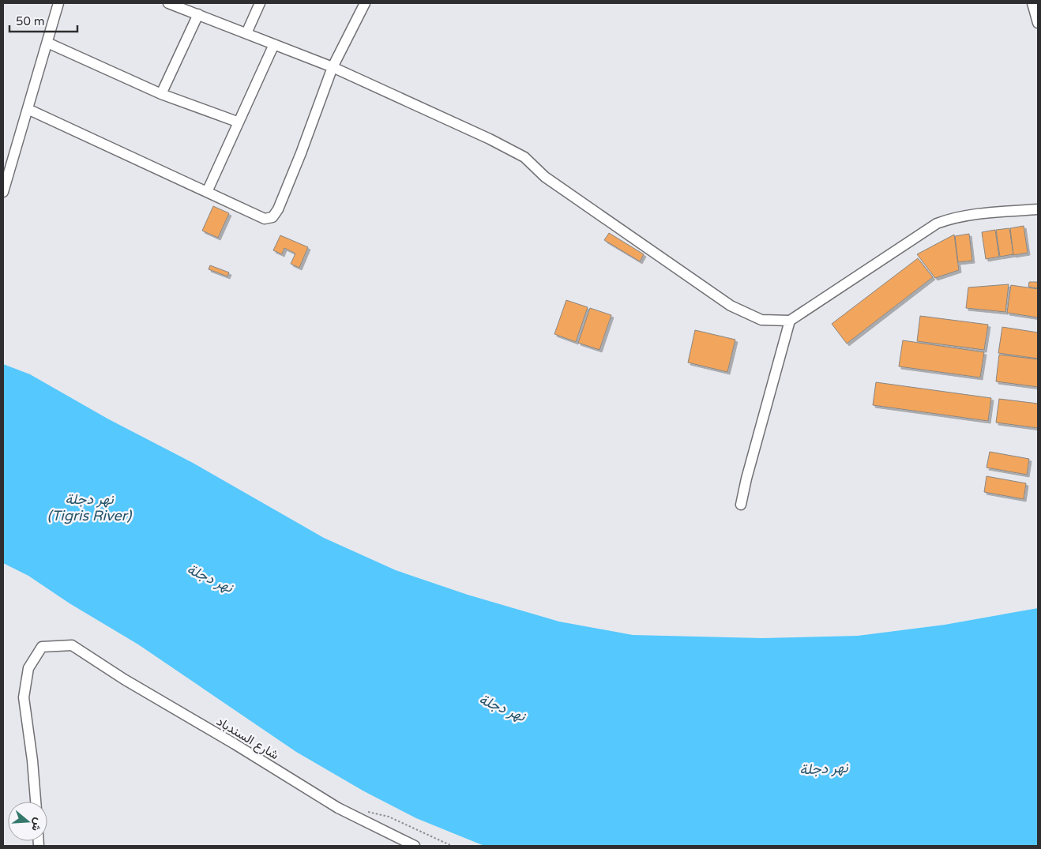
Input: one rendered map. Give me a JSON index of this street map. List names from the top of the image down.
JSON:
{
  "streets": {
    "street": ["شارع السندباد"]
  },
  "water": ["نهر دجلة (Tigris River)", "نهر دجلة"],
  "scale_bar": "50 m",
  "north": "right"
}
